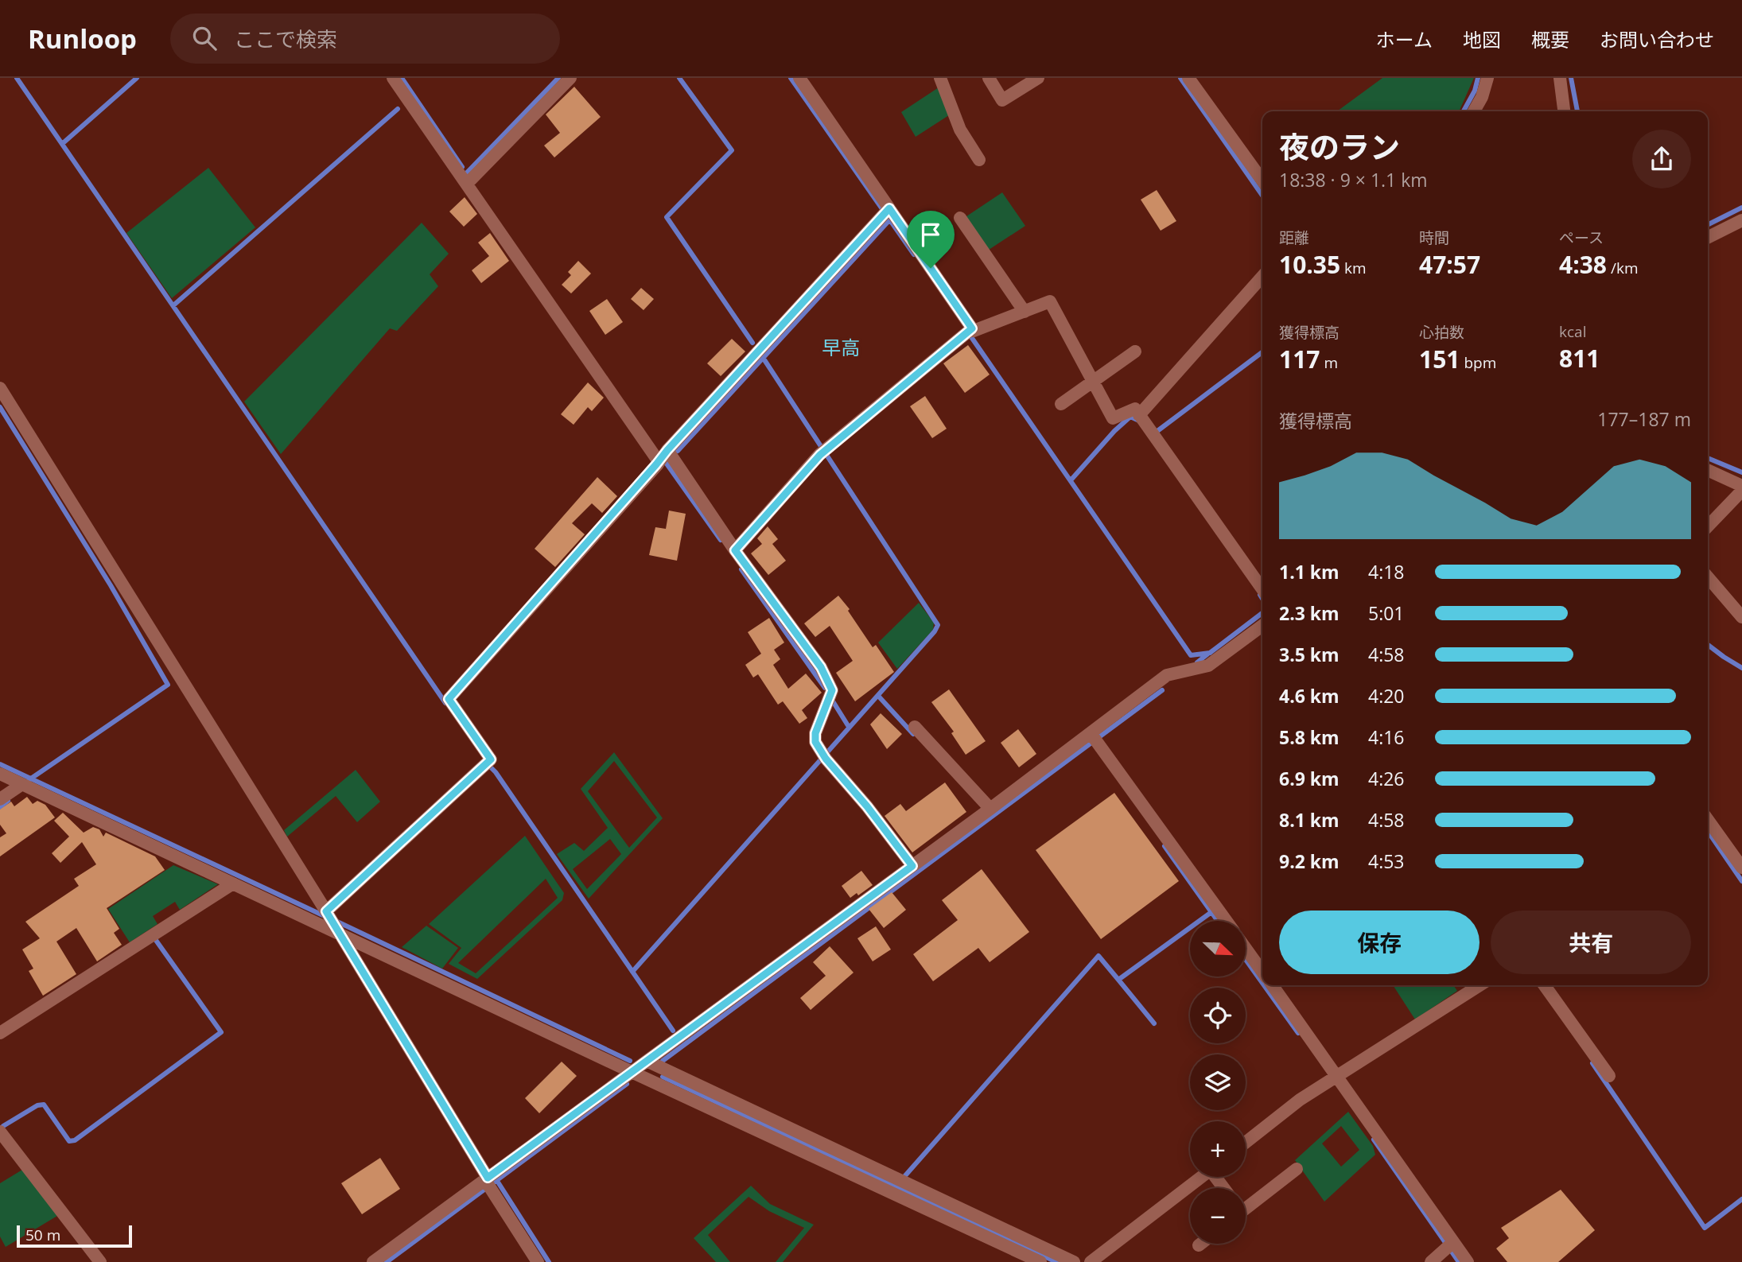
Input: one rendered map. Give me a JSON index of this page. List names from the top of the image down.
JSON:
{
  "districts": ["早高"],
  "scale_bar": "50 m",
  "north": "bottom right",
  "page": {
    "header": "Runloop",
    "search": "ここで検索",
    "nav": [
      "ホーム",
      "地図",
      "概要",
      "お問い合わせ"
    ],
    "heading": ["夜のラン", "18:38 · 9 × 1.1 km"],
    "stats": [
      ["距離", "10.35 km"],
      ["時間", "47:57"],
      ["ペース", "4:38 /km"],
      ["獲得標高", "117 m"],
      ["心拍数", "151 bpm"],
      ["kcal", "811"]
    ],
    "chart": ["獲得標高", "177–187 m"],
    "list": [
      {
        "name": "1.1 km",
        "note": "4:18"
      },
      {
        "name": "2.3 km",
        "note": "5:01"
      },
      {
        "name": "3.5 km",
        "note": "4:58"
      },
      {
        "name": "4.6 km",
        "note": "4:20"
      },
      {
        "name": "5.8 km",
        "note": "4:16"
      },
      {
        "name": "6.9 km",
        "note": "4:26"
      },
      {
        "name": "8.1 km",
        "note": "4:58"
      },
      {
        "name": "9.2 km",
        "note": "4:53"
      }
    ],
    "buttons": ["保存", "共有"],
    "map_buttons": ["+", "−"],
    "scale": "50 m"
  }
}
